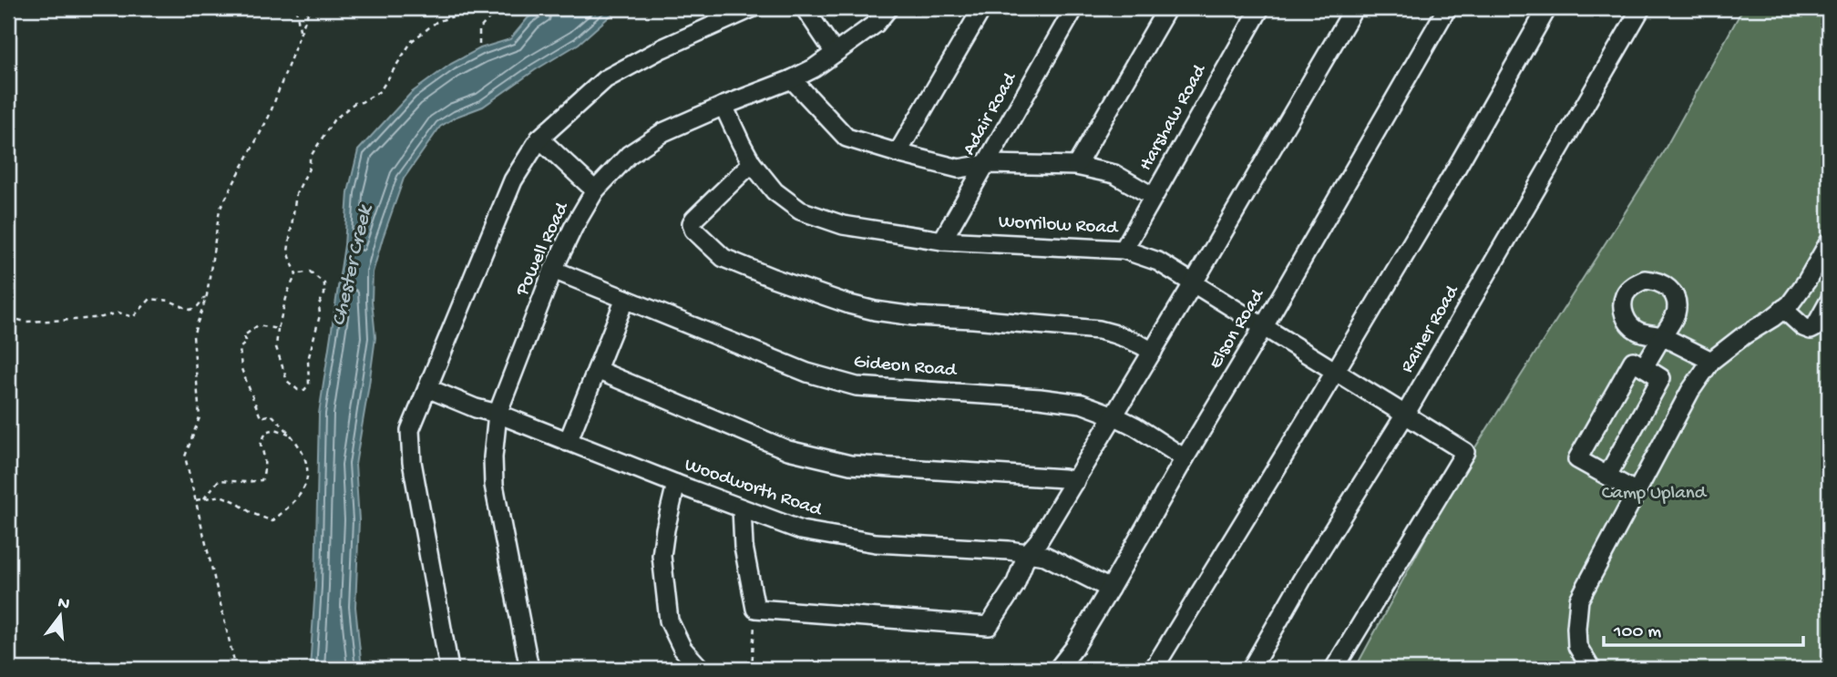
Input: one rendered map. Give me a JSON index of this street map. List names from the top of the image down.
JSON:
{
  "streets": {
    "street": [
      "Adair Road",
      "Harshaw Road",
      "Worrilow Road",
      "Powell Road",
      "Elson Road",
      "Rainer Road",
      "Gideon Road",
      "Woodworth Road"
    ]
  },
  "crossings": [
    ["Adair Road", "Worrilow Road"],
    ["Harshaw Road", "Worrilow Road"],
    ["Worrilow Road", "Powell Road"],
    ["Worrilow Road", "Elson Road"],
    ["Worrilow Road", "Rainer Road"],
    ["Powell Road", "Gideon Road"],
    ["Powell Road", "Woodworth Road"],
    ["Elson Road", "Gideon Road"],
    ["Elson Road", "Woodworth Road"]
  ],
  "water": ["Chester Creek"],
  "parks": ["Camp Upland"],
  "scale_bar": "100 m",
  "north": "top"
}
